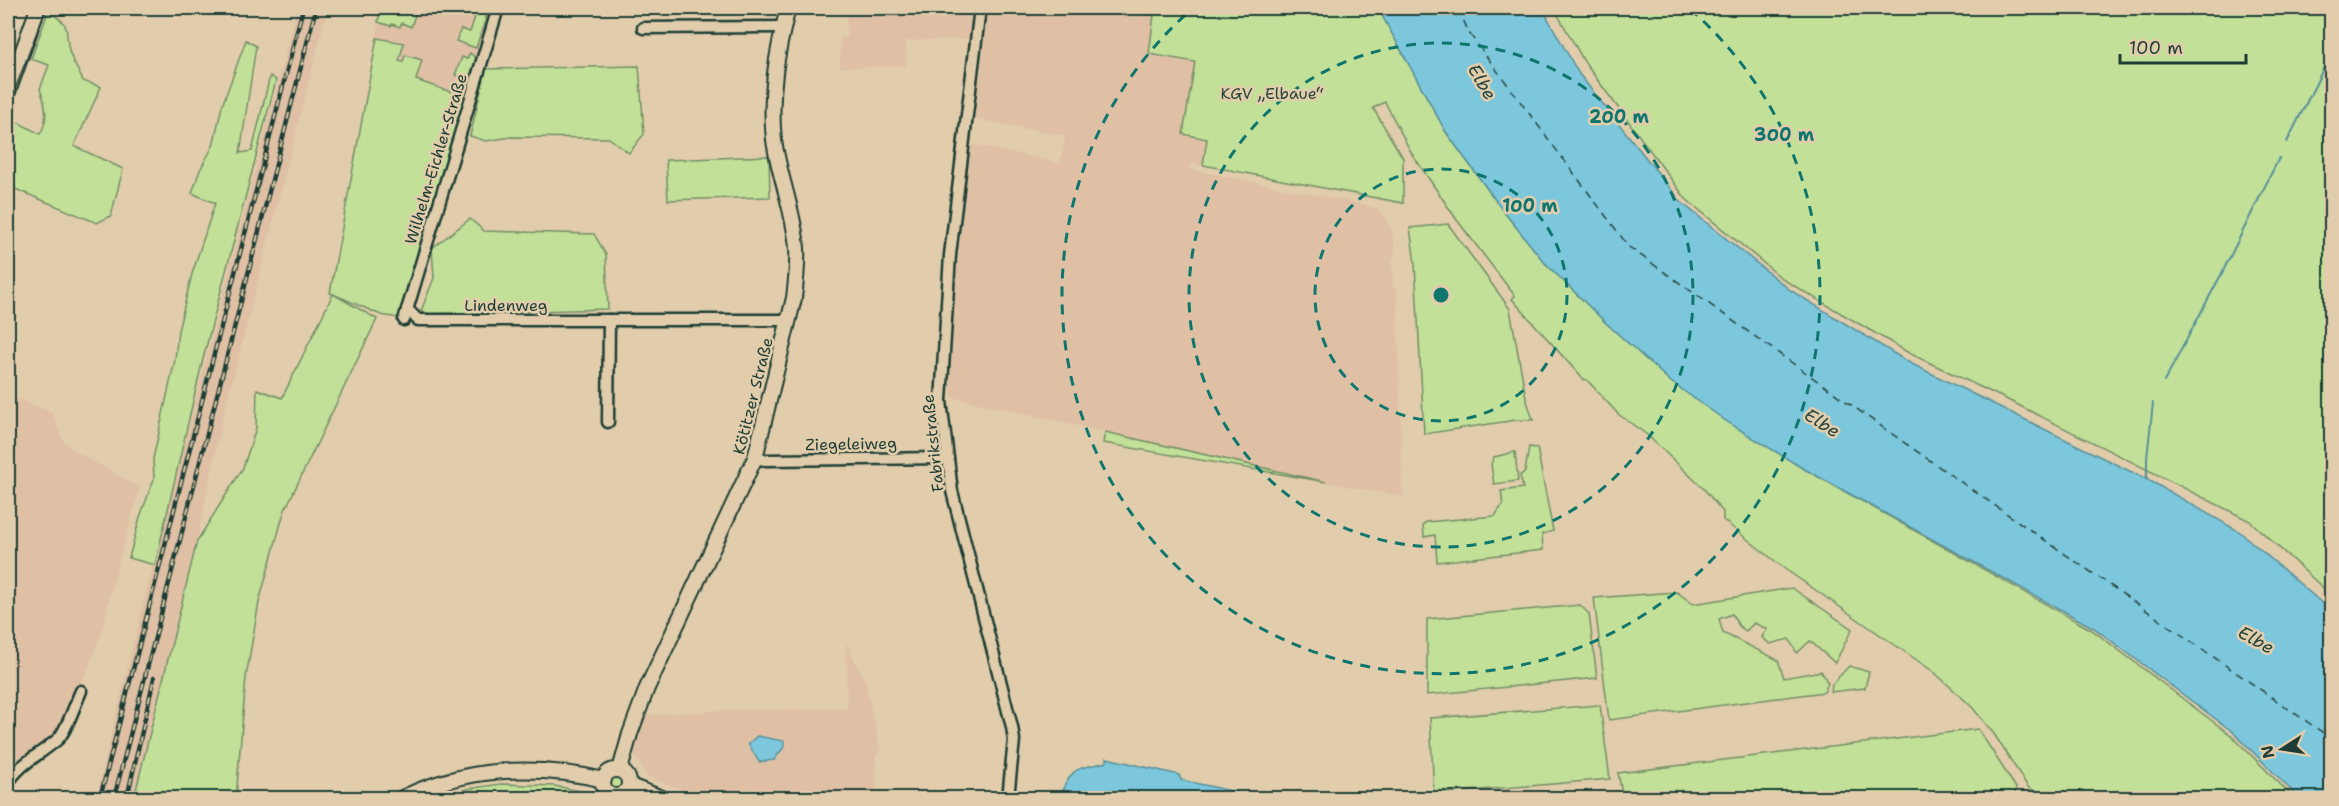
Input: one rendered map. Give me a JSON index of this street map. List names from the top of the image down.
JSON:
{
  "streets": {
    "street": [
      "Wilhelm-Eichler-Straße",
      "Lindenweg",
      "Kötitzer Straße",
      "Fabrikstraße",
      "Ziegeleiweg"
    ]
  },
  "crossings": [
    ["Wilhelm-Eichler-Straße", "Lindenweg"],
    ["Lindenweg", "Kötitzer Straße"],
    ["Kötitzer Straße", "Ziegeleiweg"],
    ["Fabrikstraße", "Ziegeleiweg"]
  ],
  "water": ["Elbe"],
  "parks": ["KGV „Elbaue“"],
  "scale_bar": "100 m",
  "north": "left",
  "rings": ["200 m", "300 m", "100 m"]
}
